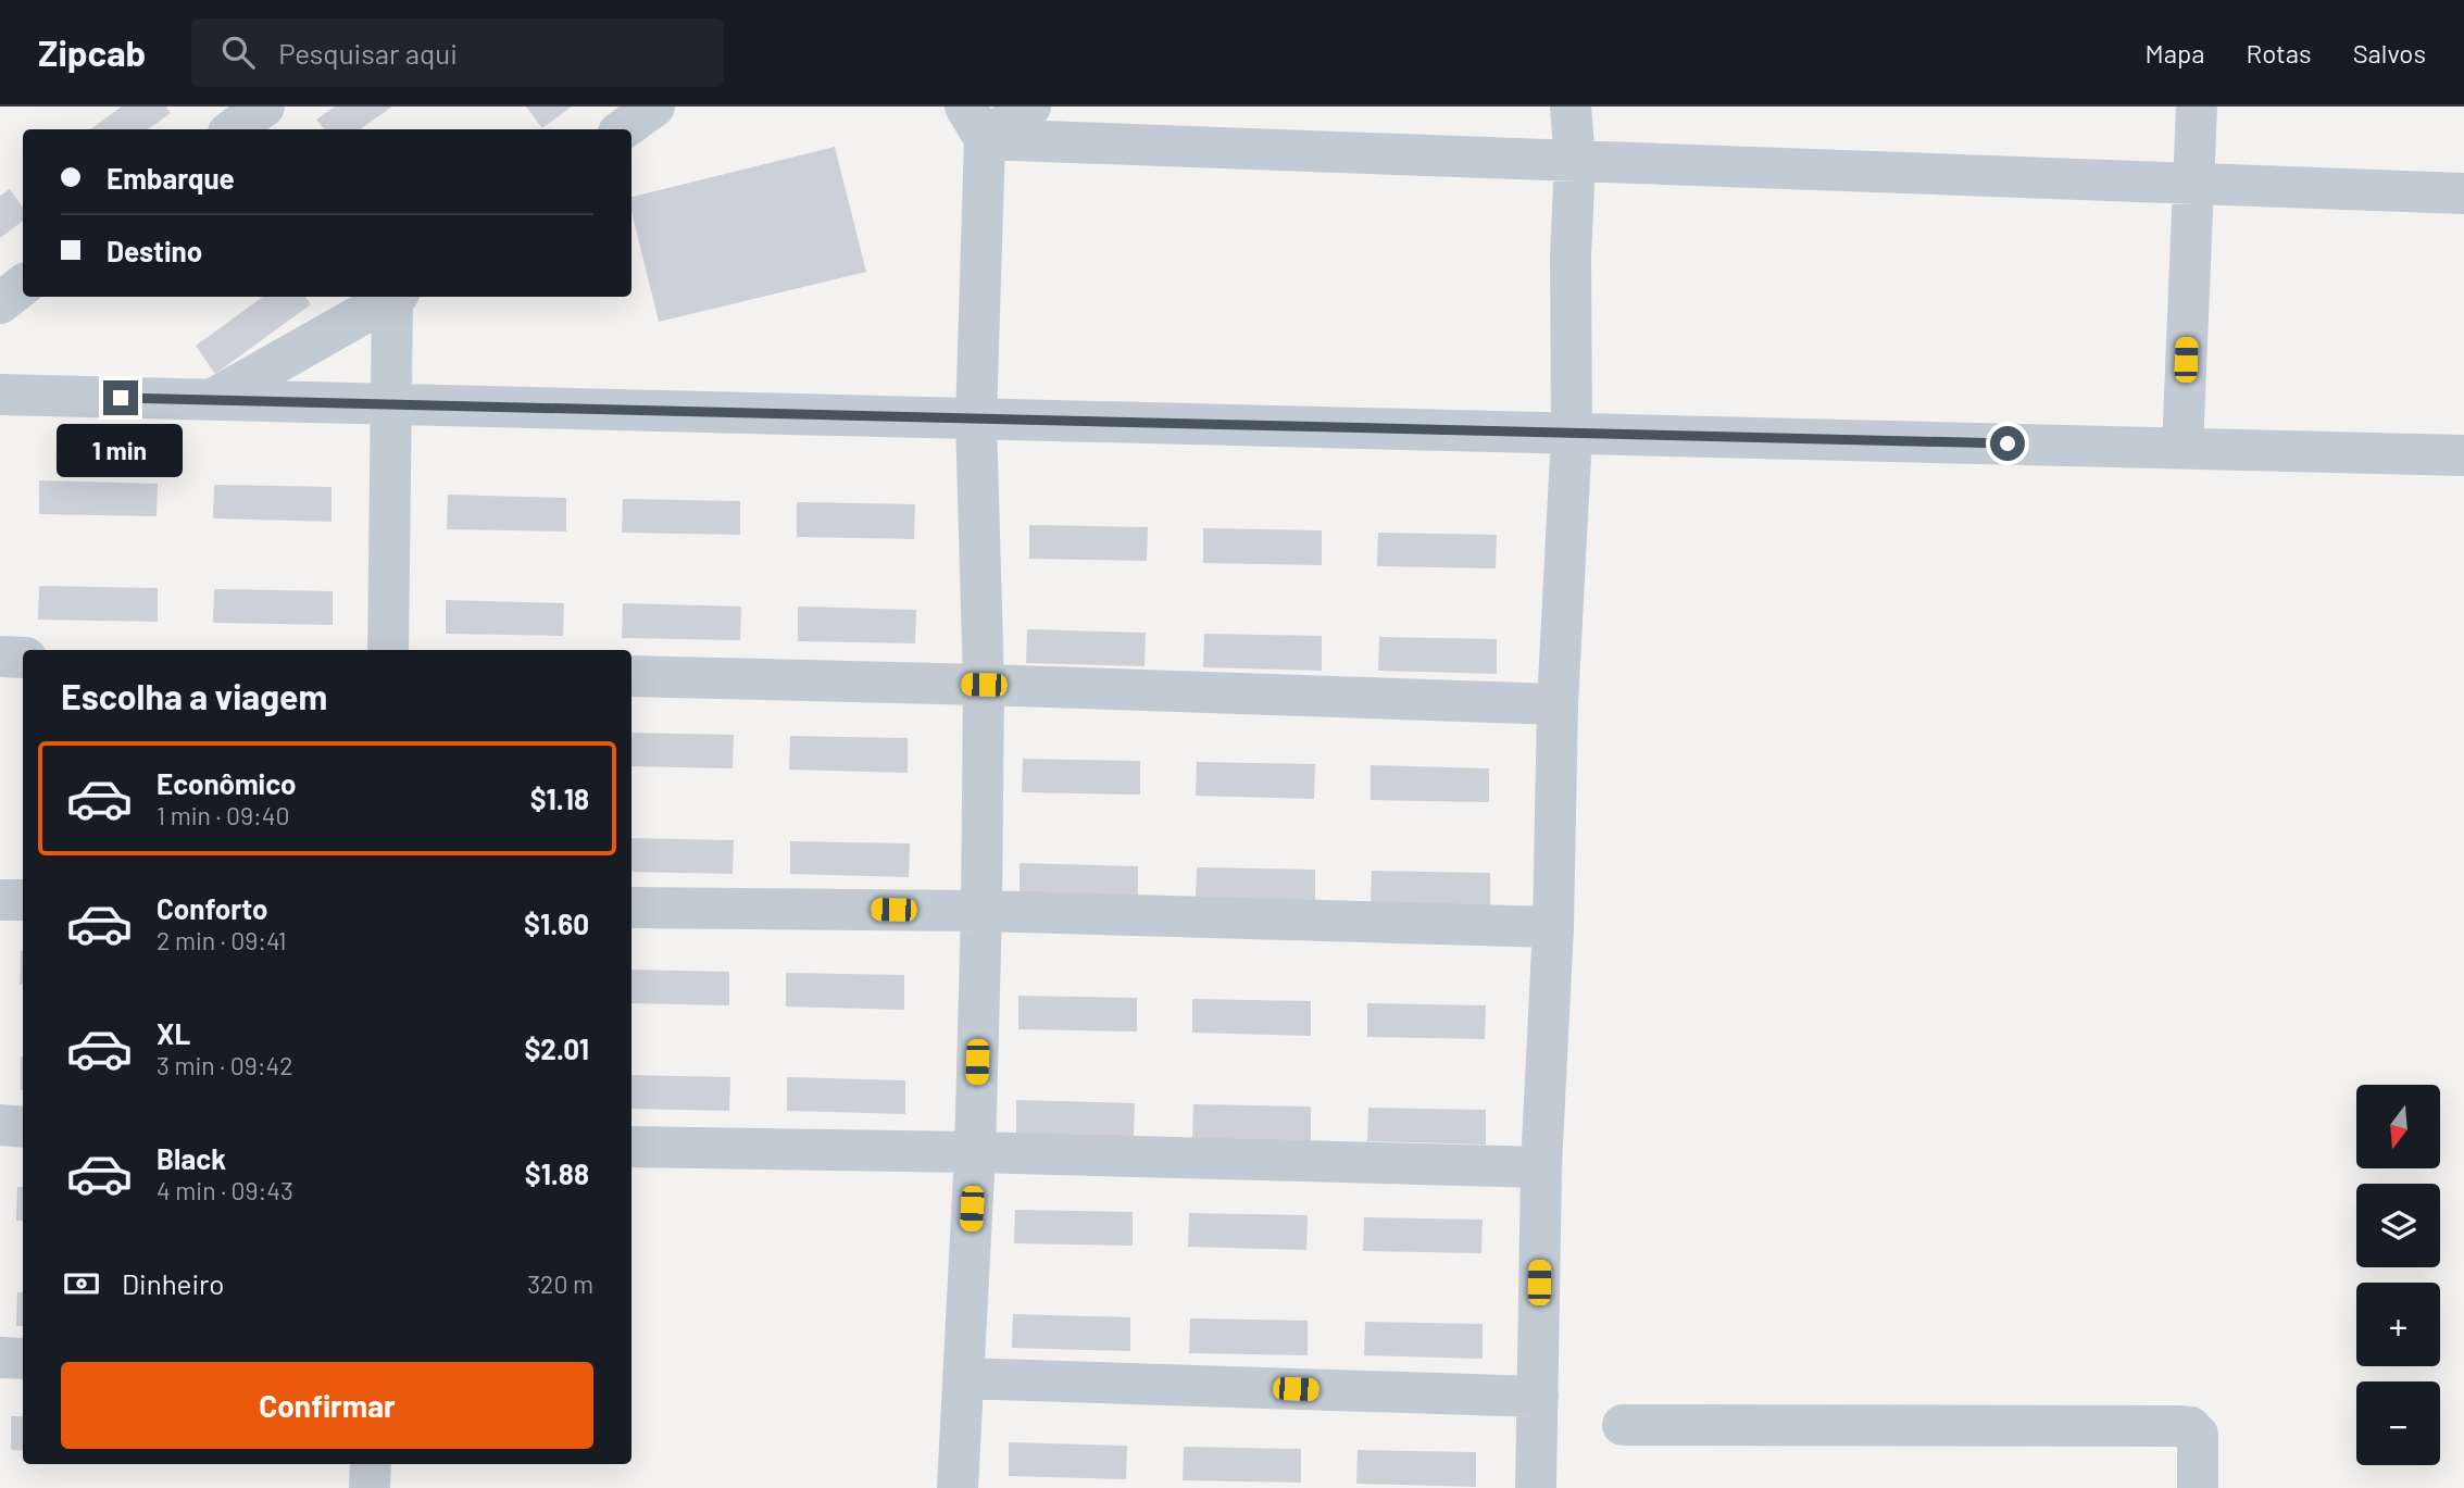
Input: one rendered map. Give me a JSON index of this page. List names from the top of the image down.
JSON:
{
  "north": "bottom",
  "page": {
    "header": "Zipcab",
    "search": "Pesquisar aqui",
    "nav": ["Mapa", "Rotas", "Salvos"],
    "banner": ["Embarque", "Destino"],
    "bubble": "1 min",
    "heading": "Escolha a viagem",
    "list": [
      {
        "name": "Econômico",
        "note": "1 min · 09:40",
        "value": "$1.18"
      },
      {
        "name": "Conforto",
        "note": "2 min · 09:41",
        "value": "$1.60"
      },
      {
        "name": "XL",
        "note": "3 min · 09:42",
        "value": "$2.01"
      },
      {
        "name": "Black",
        "note": "4 min · 09:43",
        "value": "$1.88"
      }
    ],
    "map_buttons": ["+", "−"],
    "pay": ["Dinheiro", "320 m"],
    "buttons": "Confirmar"
  }
}
